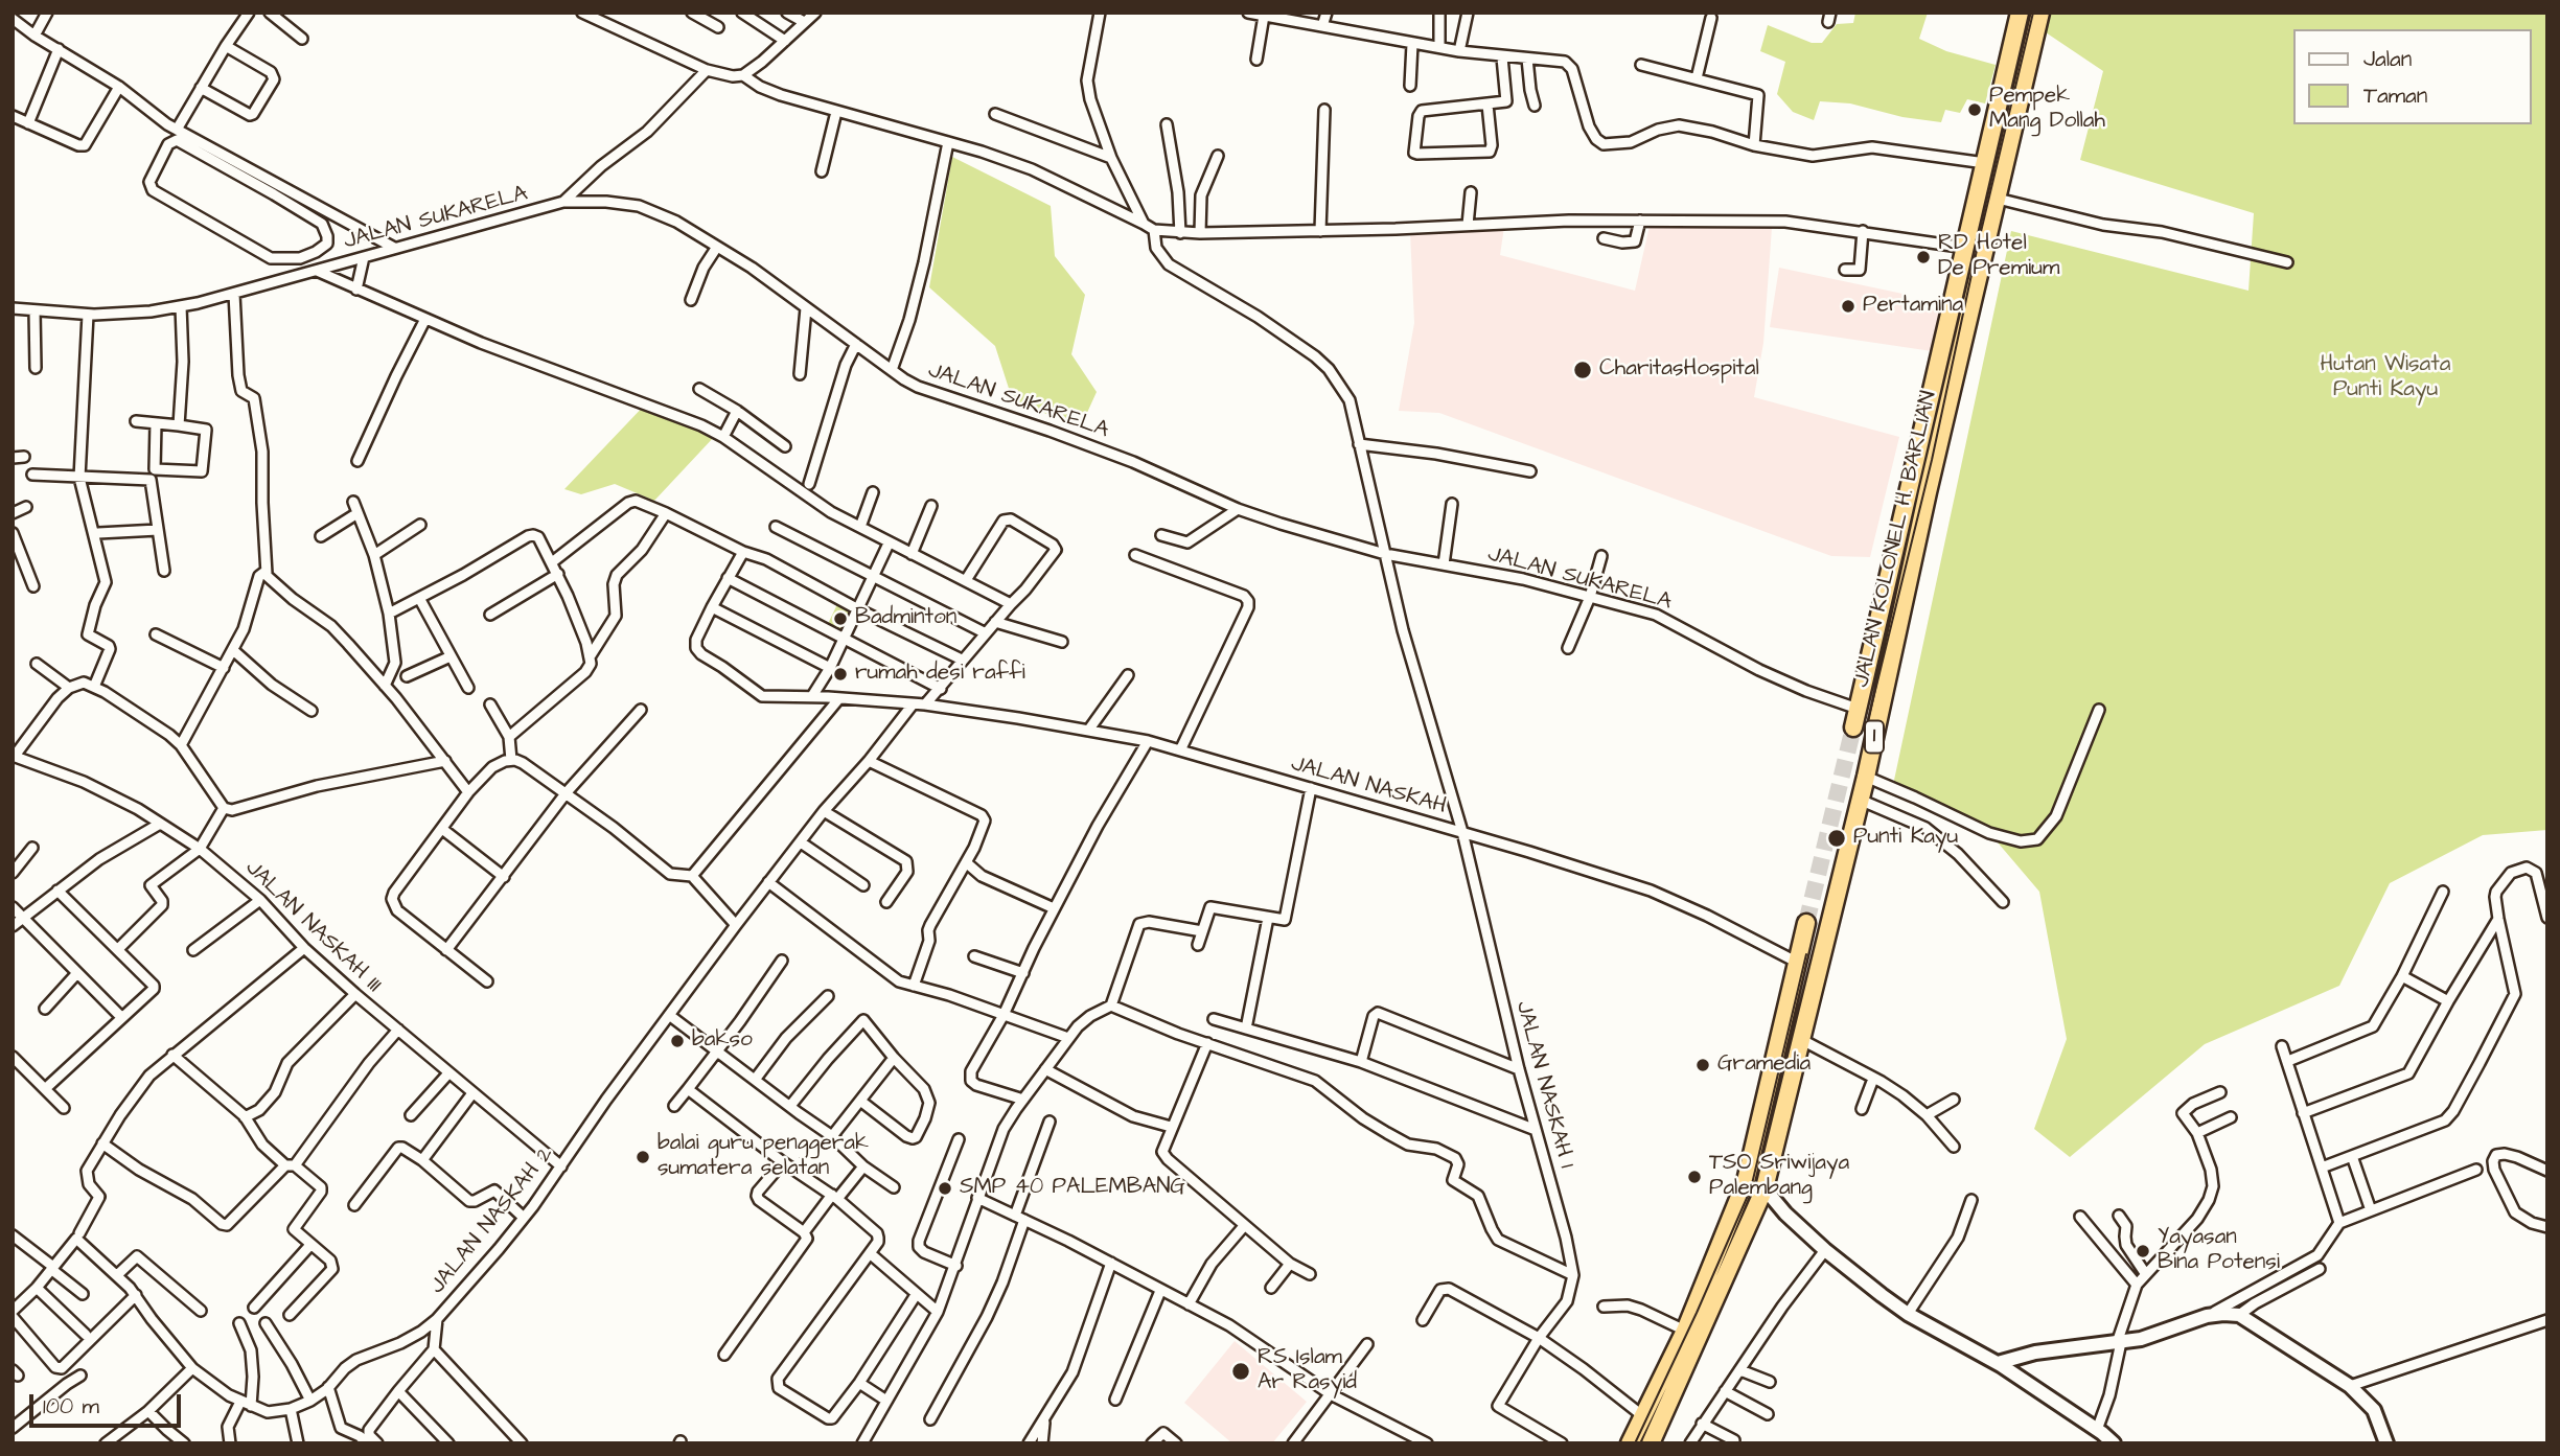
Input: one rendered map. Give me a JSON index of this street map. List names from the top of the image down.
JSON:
{
  "streets": {
    "highway": ["JALAN KOLONEL H. BARLIAN", "1"],
    "street": [
      "JALAN SUKARELA",
      "JALAN NASKAH",
      "JALAN NASKAH III",
      "JALAN NASKAH 1",
      "JALAN NASKAH 2"
    ]
  },
  "crossings": [
    ["JALAN SUKARELA", "JALAN KOLONEL H. BARLIAN"],
    ["JALAN SUKARELA", "JALAN NASKAH 1"],
    ["JALAN NASKAH", "JALAN NASKAH 1"],
    ["JALAN NASKAH", "JALAN NASKAH 2"],
    ["JALAN NASKAH III", "JALAN NASKAH 2"]
  ],
  "parks": ["Hutan Wisata Punti Kayu"],
  "places": [
    "Pempek Mang Dollah",
    "RD Hotel De Premium",
    "Pertamina",
    "CharitasHospital",
    "Badminton",
    "rumah desi raffi",
    "Punti Kayu",
    "bakso",
    "Gramedia",
    "balai guru penggerak sumatera selatan",
    "TSO Sriwijaya Palembang",
    "SMP 40 PALEMBANG",
    "Yayasan Bina Potensi",
    "RS Islam Ar Rasyid"
  ],
  "legend": ["Jalan", "Taman"],
  "scale_bar": "100 m"
}
